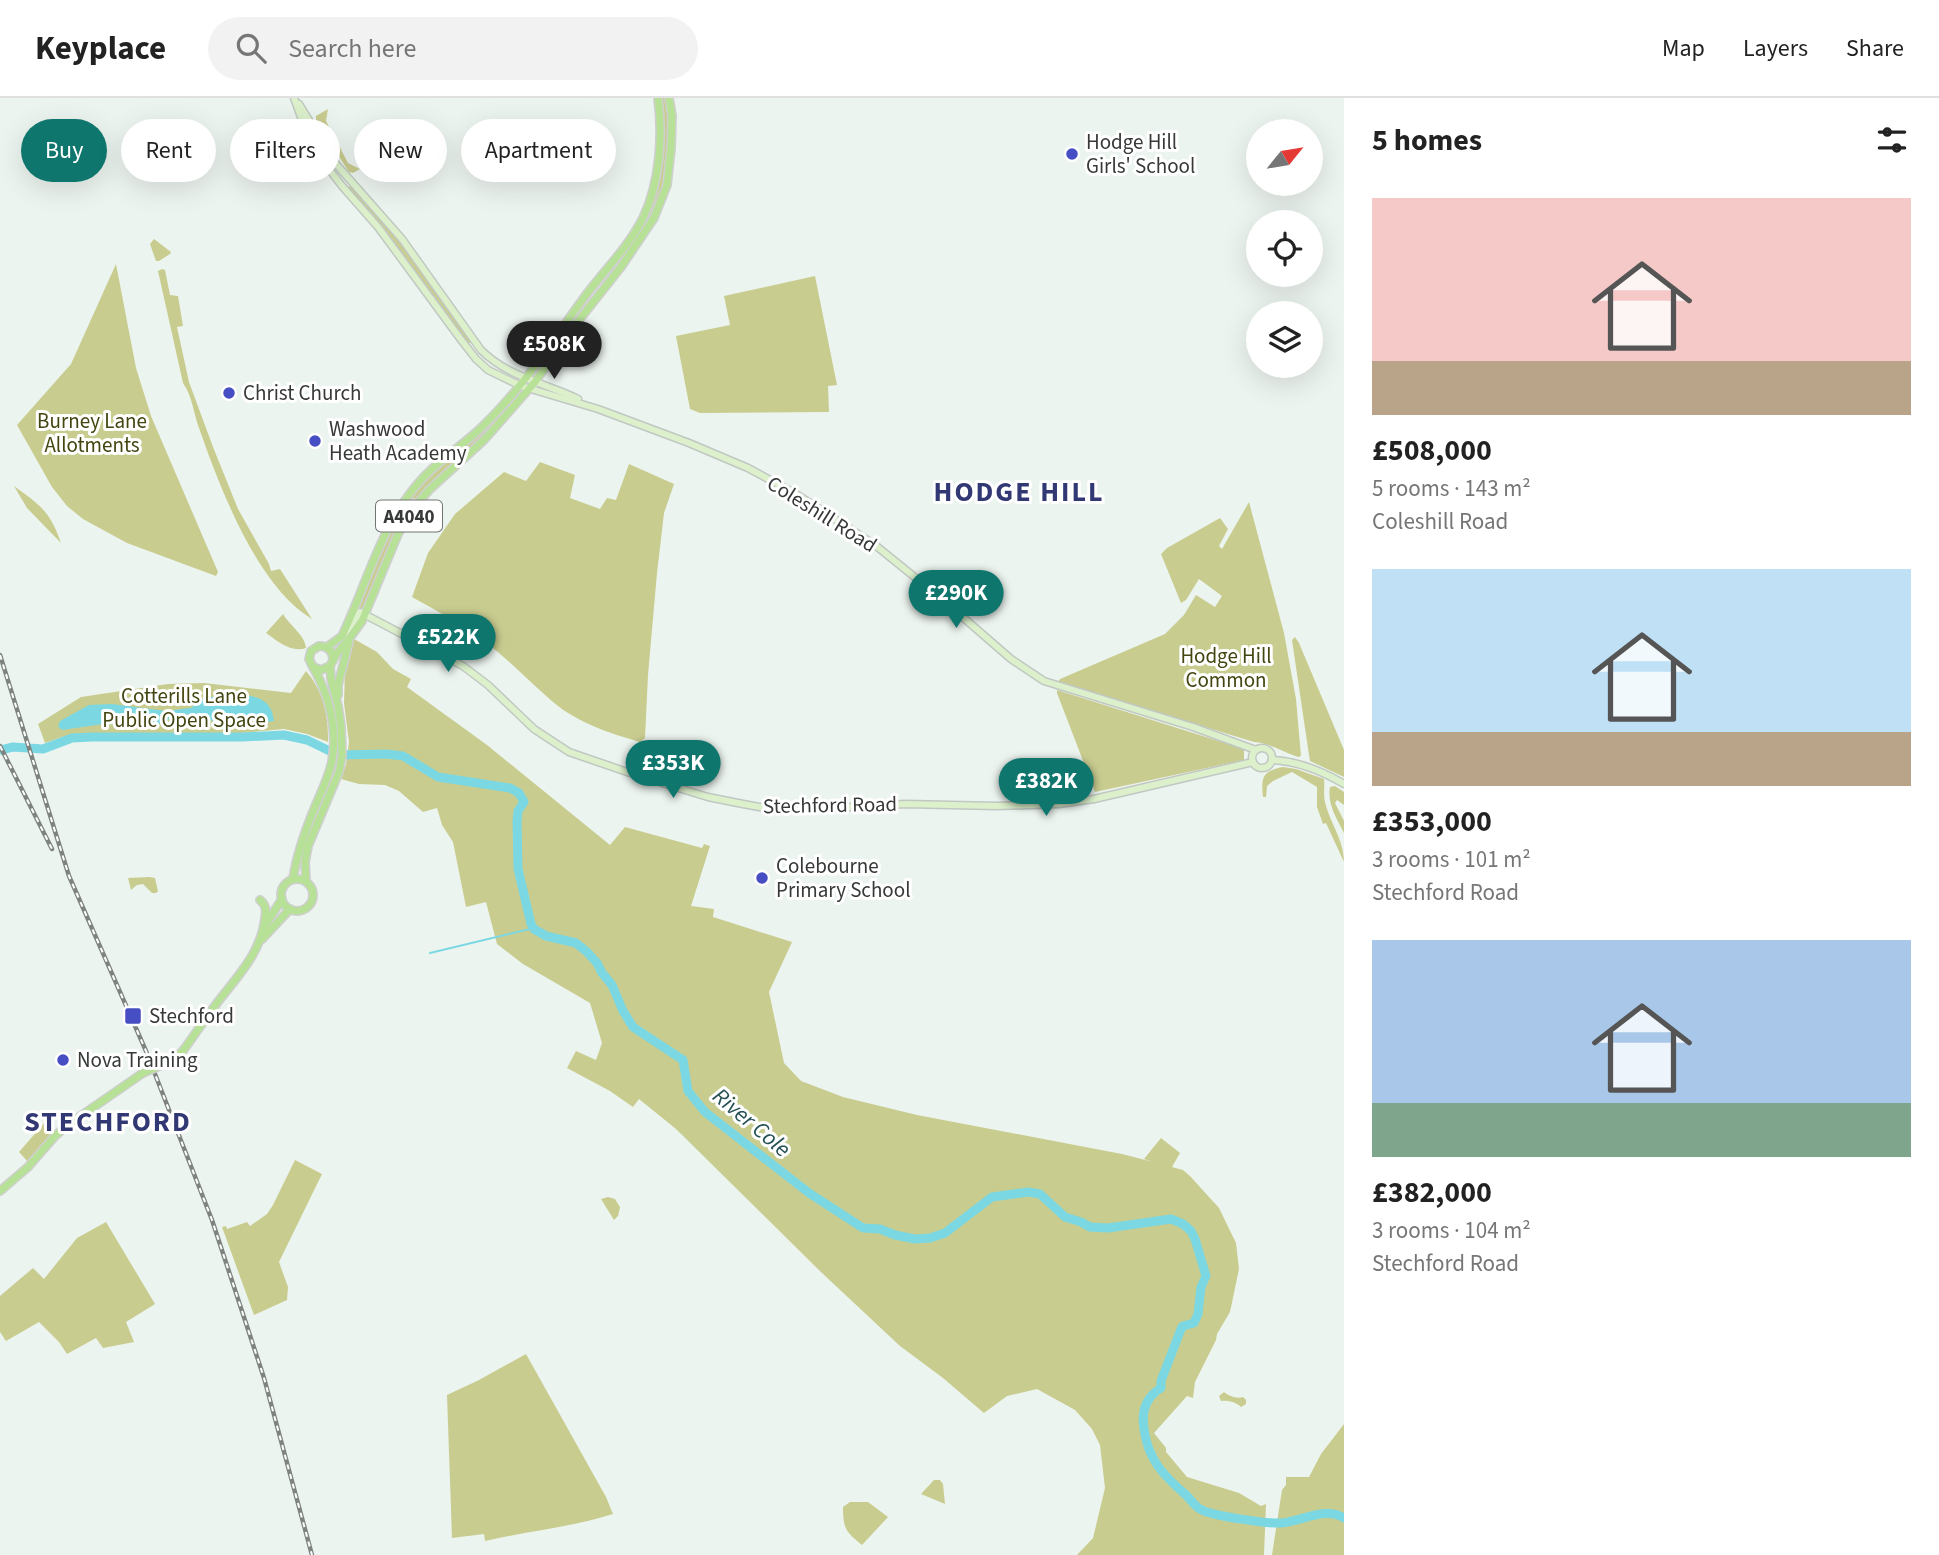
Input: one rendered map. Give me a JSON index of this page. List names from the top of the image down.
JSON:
{
  "streets": {
    "main road": ["Coleshill Road", "A4040", "Stechford Road"]
  },
  "crossings": [
    ["Coleshill Road", "A4040"],
    ["Coleshill Road", "Stechford Road"],
    ["A4040", "Stechford Road"]
  ],
  "districts": ["HODGE HILL", "STECHFORD"],
  "water": ["River Cole"],
  "parks": ["Burney Lane Allotments", "Hodge Hill Common", "Cotterills Lane Public Open Space"],
  "places": {
    "other": [
      "Hodge Hill Girls' School",
      "Christ Church",
      "Washwood Heath Academy",
      "Colebourne Primary School",
      "Nova Training"
    ],
    "transit": ["Stechford"]
  },
  "north": "top right",
  "page": {
    "header": "Keyplace",
    "search": "Search here",
    "nav": ["Map", "Layers", "Share"],
    "heading": "5 homes",
    "chip": [
      "Buy",
      "Rent",
      "Filters",
      "New",
      "Apartment"
    ],
    "list": [
      {
        "name": "£508,000",
        "note": "5 rooms · 143 m² · Coleshill Road"
      },
      {
        "name": "£353,000",
        "note": "3 rooms · 101 m² · Stechford Road"
      },
      {
        "name": "£382,000",
        "note": "3 rooms · 104 m² · Stechford Road"
      }
    ],
    "price": [
      "£508K",
      "£290K",
      "£522K",
      "£353K",
      "£382K"
    ]
  }
}
